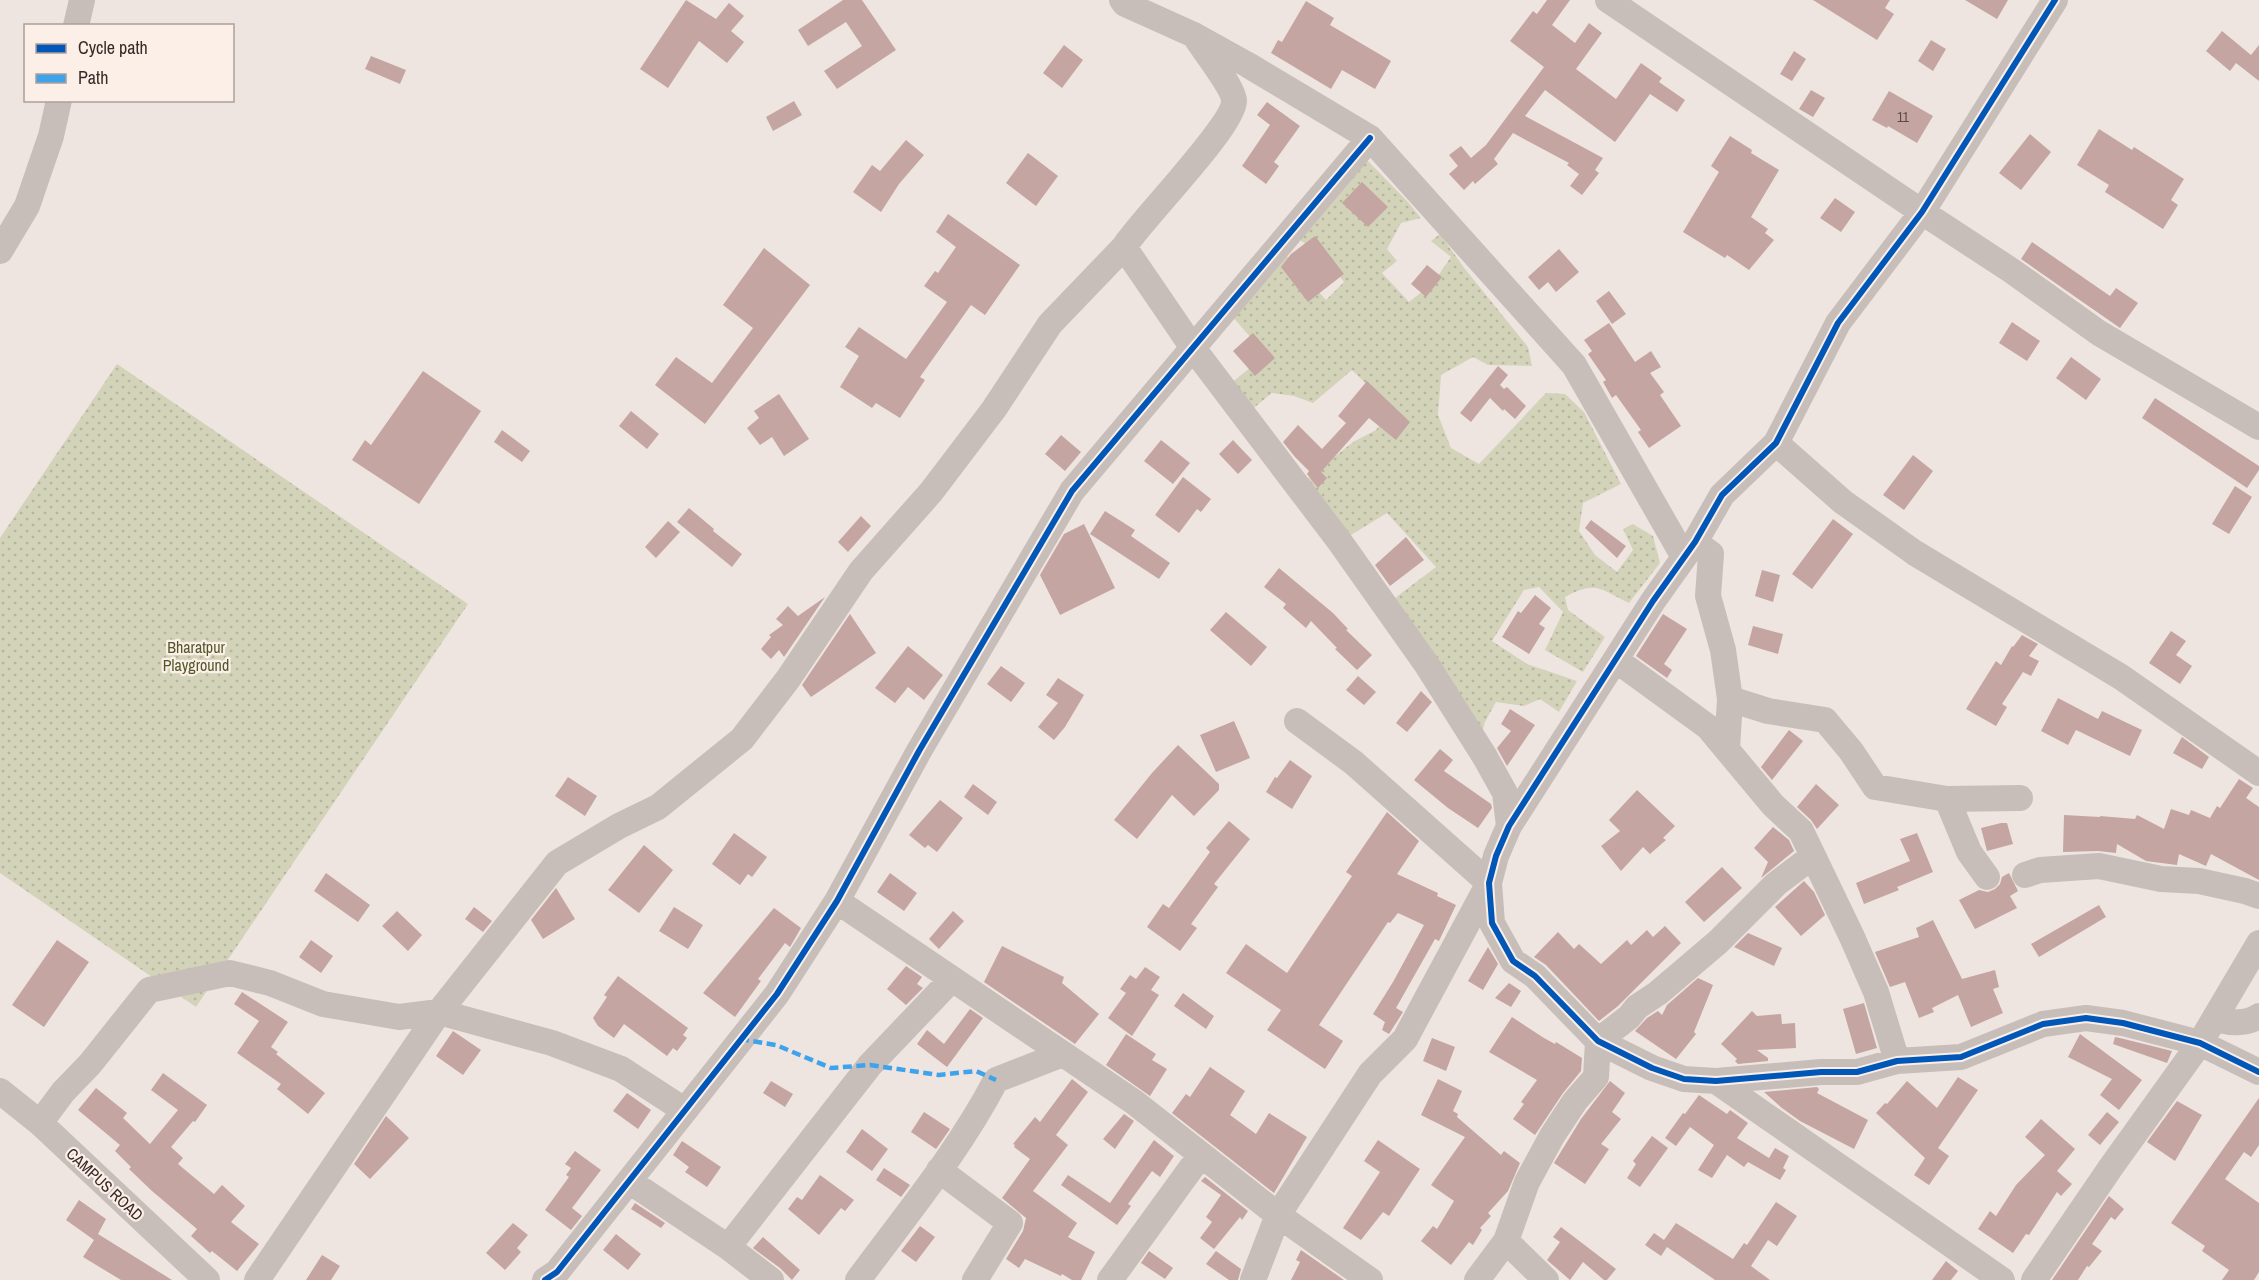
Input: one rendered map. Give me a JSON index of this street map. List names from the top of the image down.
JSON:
{
  "streets": {
    "street": ["CAMPUS ROAD"]
  },
  "parks": ["Bharatpur Playground"],
  "house_numbers": ["11"],
  "legend": ["Cycle path", "Path"]
}
